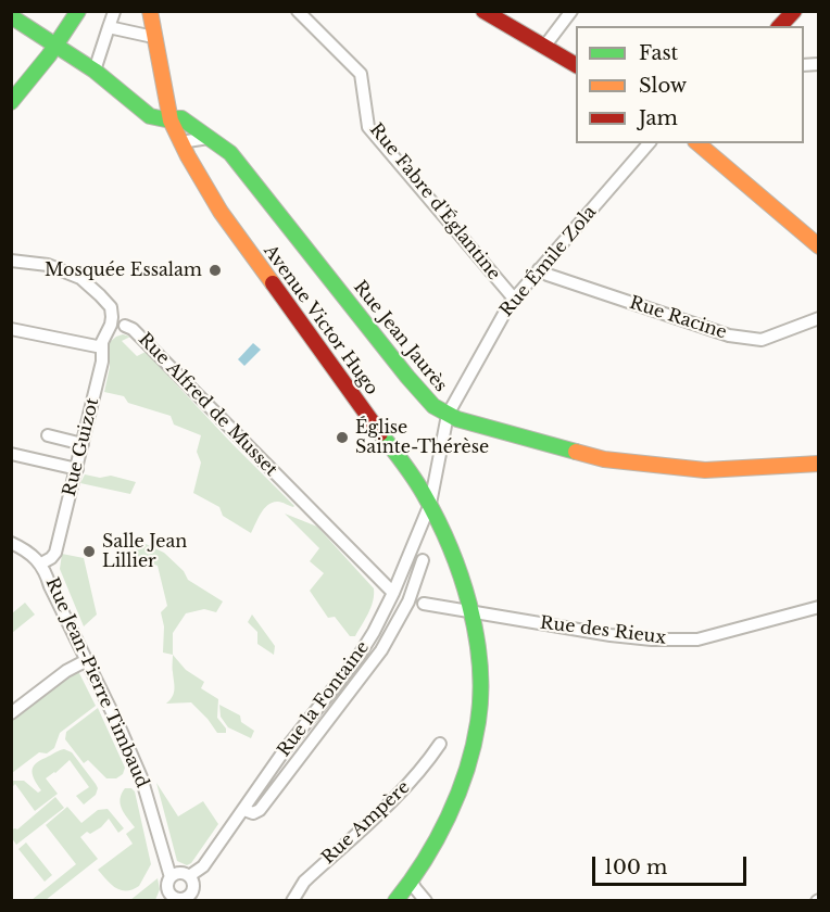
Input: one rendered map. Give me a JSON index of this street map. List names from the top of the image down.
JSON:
{
  "streets": {
    "street": [
      "Rue Fabre d'Églantine",
      "Rue Émile Zola",
      "Rue Racine",
      "Avenue Victor Hugo",
      "Rue Jean Jaurès",
      "Rue Alfred de Musset",
      "Rue Guizot",
      "Rue des Rieux",
      "Rue Jean-Pierre Timbaud",
      "Rue la Fontaine",
      "Rue Ampère"
    ]
  },
  "crossings": [
    ["Rue Fabre d'Églantine", "Rue Émile Zola"],
    ["Rue Émile Zola", "Rue Racine"],
    ["Rue Émile Zola", "Avenue Victor Hugo"],
    ["Rue Émile Zola", "Rue Jean Jaurès"],
    ["Rue Émile Zola", "Rue la Fontaine"],
    ["Avenue Victor Hugo", "Rue Jean Jaurès"],
    ["Avenue Victor Hugo", "Rue des Rieux"],
    ["Avenue Victor Hugo", "Rue la Fontaine"],
    ["Rue Alfred de Musset", "Rue Guizot"],
    ["Rue Alfred de Musset", "Rue la Fontaine"],
    ["Rue Guizot", "Rue Jean-Pierre Timbaud"],
    ["Rue Jean-Pierre Timbaud", "Rue la Fontaine"]
  ],
  "places": ["Mosquée Essalam", "Église Sainte-Thérèse", "Salle Jean Lillier"],
  "legend": ["Fast", "Slow", "Jam"],
  "scale_bar": "100 m"
}
